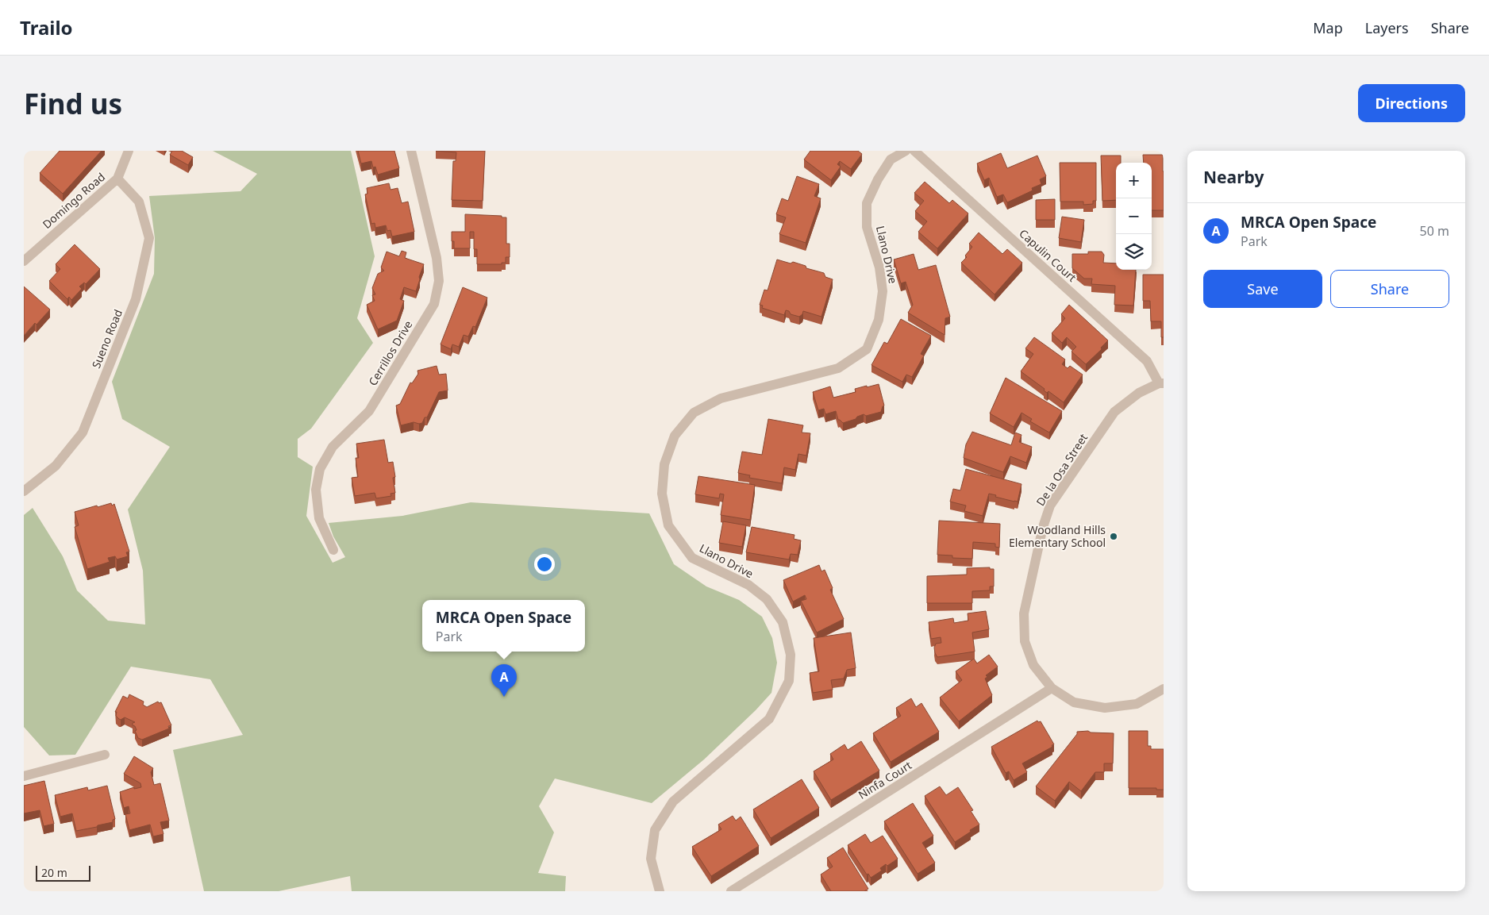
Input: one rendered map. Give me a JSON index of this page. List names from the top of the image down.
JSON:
{
  "streets": {
    "street": [
      "Domingo Road",
      "Llano Drive",
      "Capulin Court",
      "Sueno Road",
      "Cerrillos Drive",
      "De la Osa Street",
      "Ninfa Court"
    ]
  },
  "crossings": [
    ["Domingo Road", "Sueno Road"],
    ["Capulin Court", "De la Osa Street"],
    ["De la Osa Street", "Ninfa Court"]
  ],
  "places": ["Woodland Hills Elementary School"],
  "scale_bar": "20 m",
  "page": {
    "header": "Trailo",
    "nav": ["Map", "Layers", "Share"],
    "buttons": [
      "Directions",
      ["Save", "Share"]
    ],
    "title": "Find us",
    "heading": "Nearby",
    "map_buttons": ["+", "−"],
    "list": [
      {
        "mark": "A",
        "name": "MRCA Open Space",
        "note": "Park",
        "value": "50 m"
      }
    ],
    "popup": ["MRCA Open Space", "Park"],
    "pins": "A",
    "scale": "20 m"
  }
}
